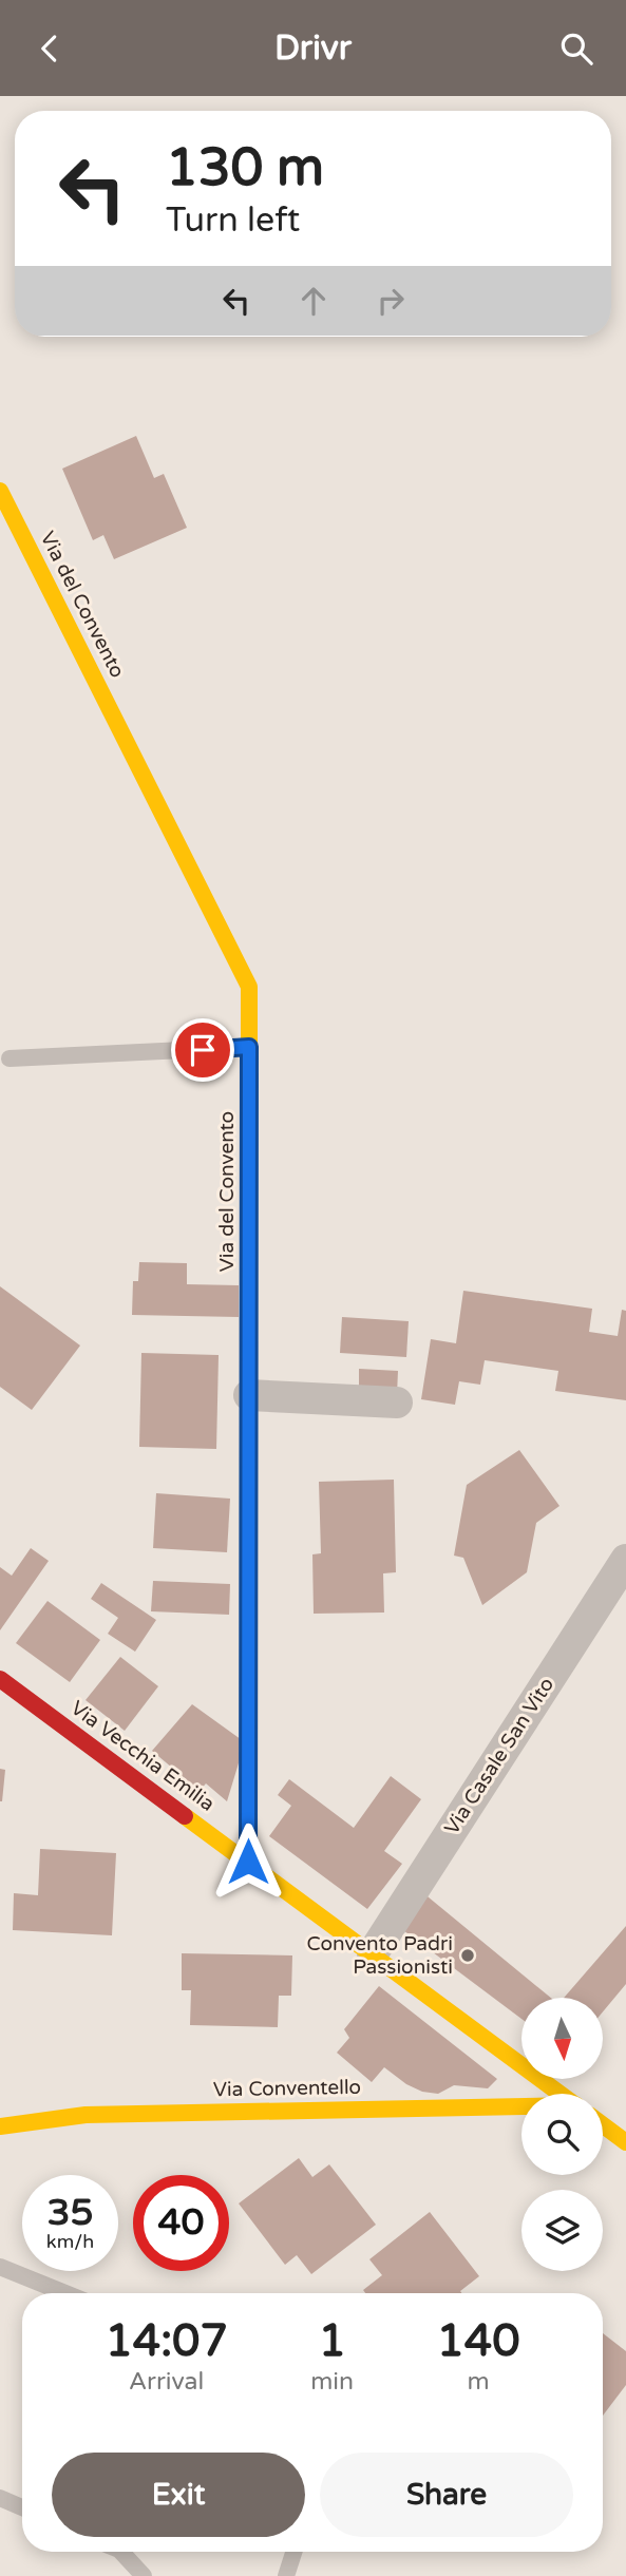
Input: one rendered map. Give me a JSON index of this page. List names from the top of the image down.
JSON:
{
  "streets": {
    "street": [
      "Via del Convento",
      "Via Vecchia Emilia",
      "Via Casale San Vito",
      "Via Conventello"
    ]
  },
  "crossings": [
    ["Via del Convento", "Via Vecchia Emilia"],
    ["Via Vecchia Emilia", "Via Casale San Vito"]
  ],
  "places": ["Convento Padri Passionisti"],
  "north": "bottom",
  "page": {
    "header": "Drivr",
    "turn": ["130 m", "Turn left"],
    "speed": "35 km/h",
    "limit": "40",
    "eta": [
      "14:07",
      "Arrival",
      "1",
      "min",
      "140",
      "m"
    ],
    "buttons": ["Exit", "Share"]
  }
}
